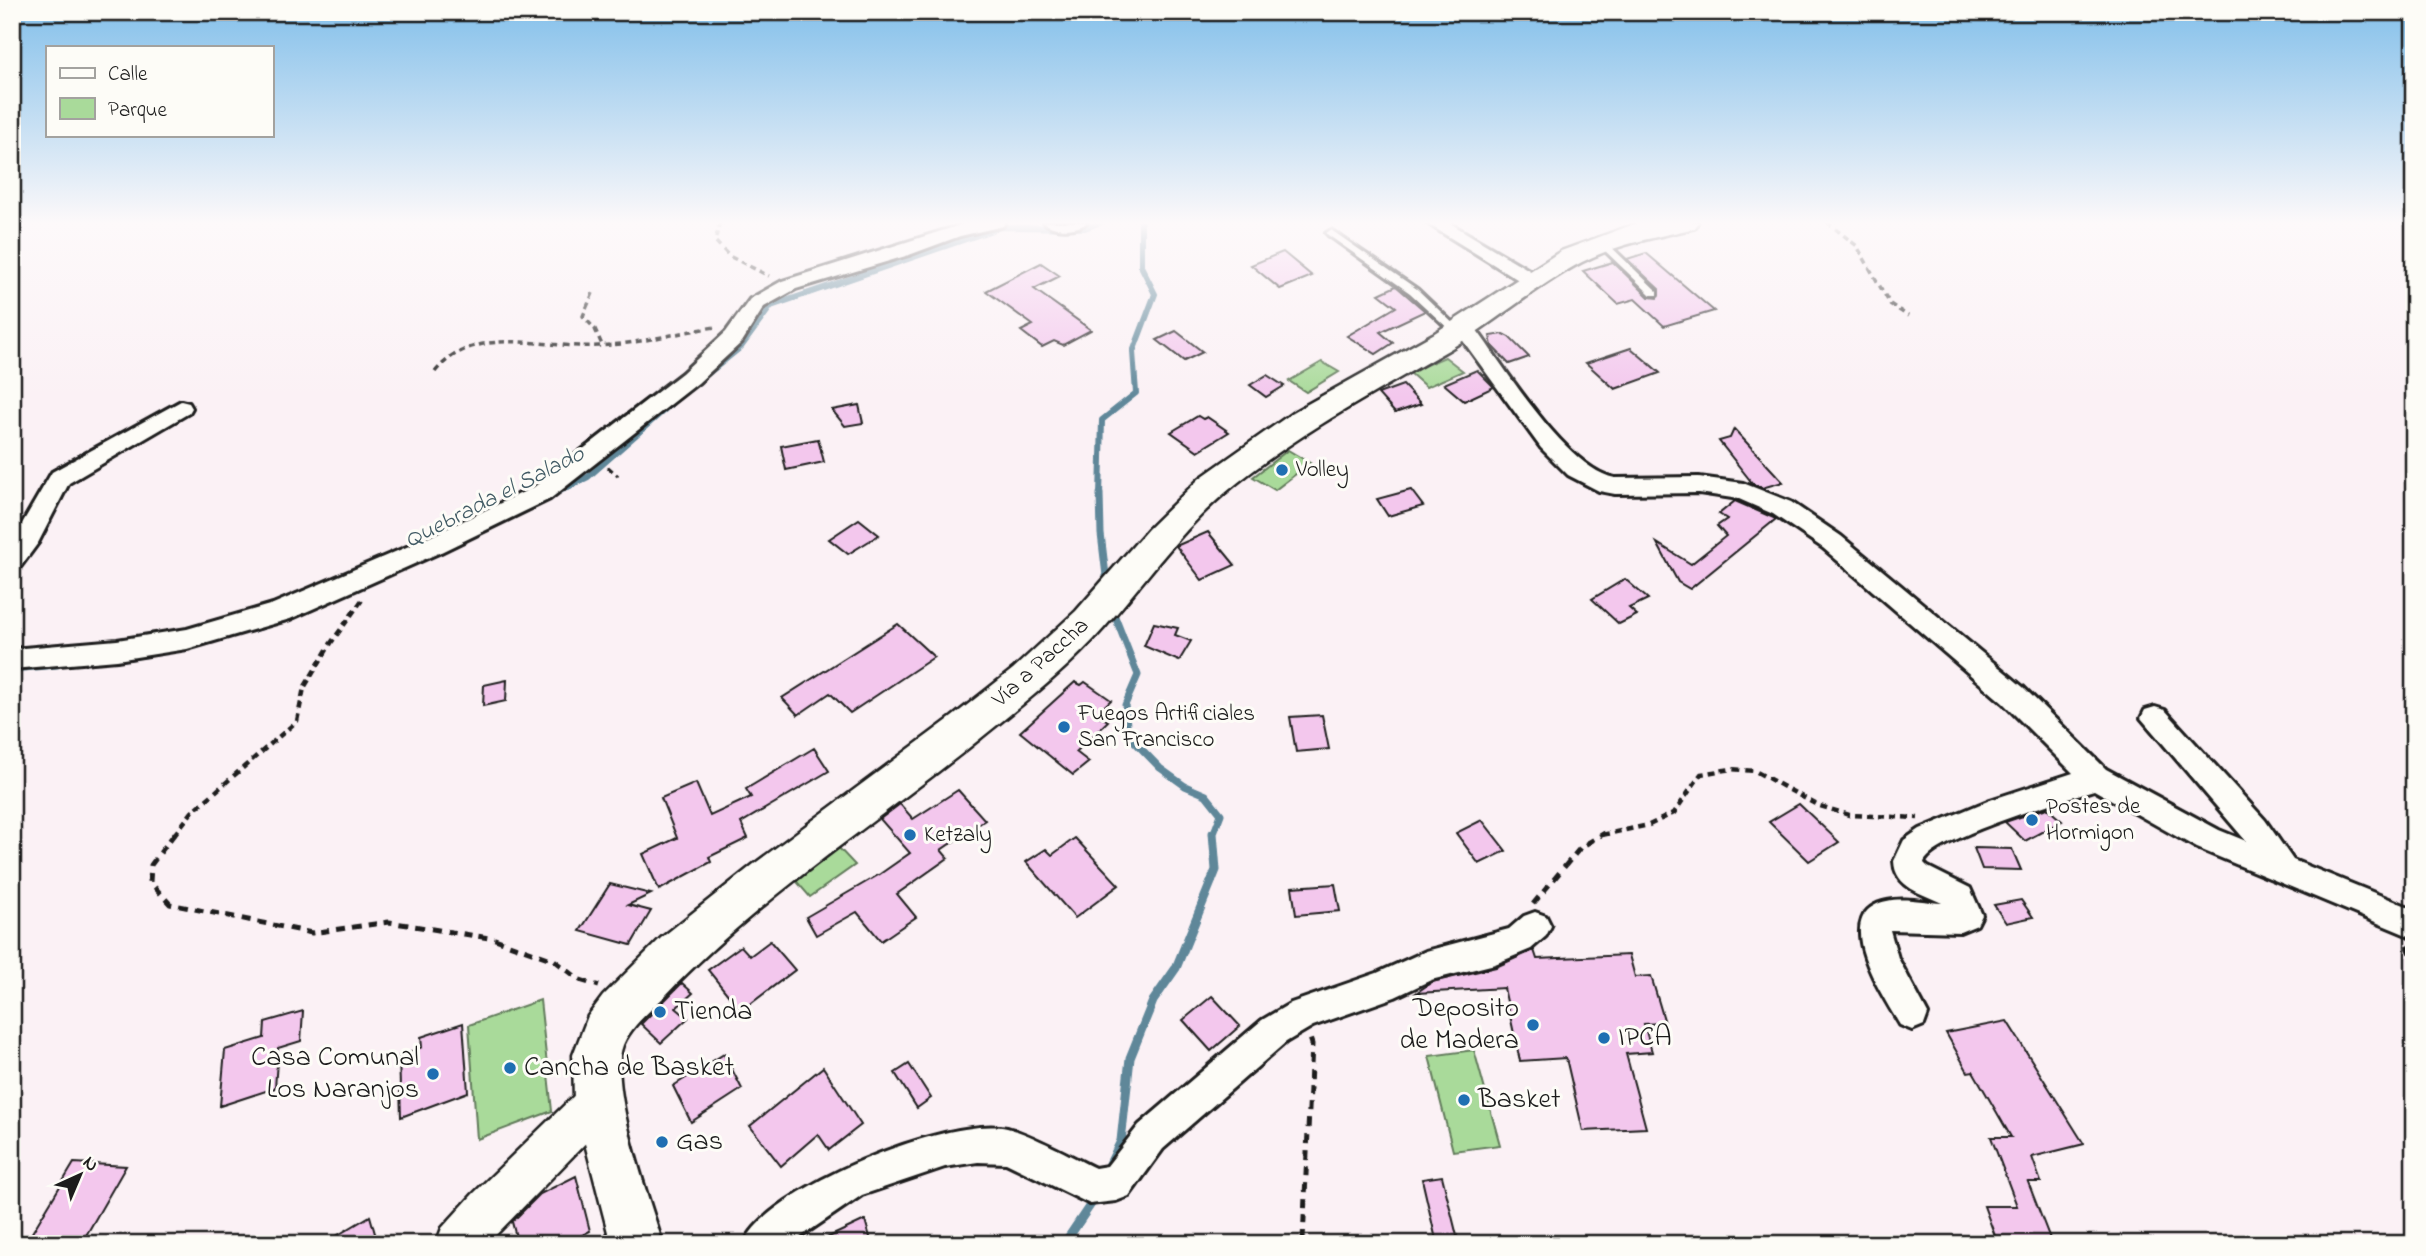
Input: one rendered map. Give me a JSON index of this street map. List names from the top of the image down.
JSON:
{
  "streets": {
    "main road": ["Vía a Paccha"]
  },
  "water": ["Quebrada el Salado"],
  "places": [
    "Volley",
    "Fuegos Artificiales San Francisco",
    "Postes de Hormigon",
    "Ketzaly",
    "Tienda",
    "Deposito de Madera",
    "IPCA",
    "Cancha de Basket",
    "Casa Comunal Los Naranjos",
    "Basket",
    "Gas"
  ],
  "legend": ["Calle", "Parque"],
  "north": "top right"
}
